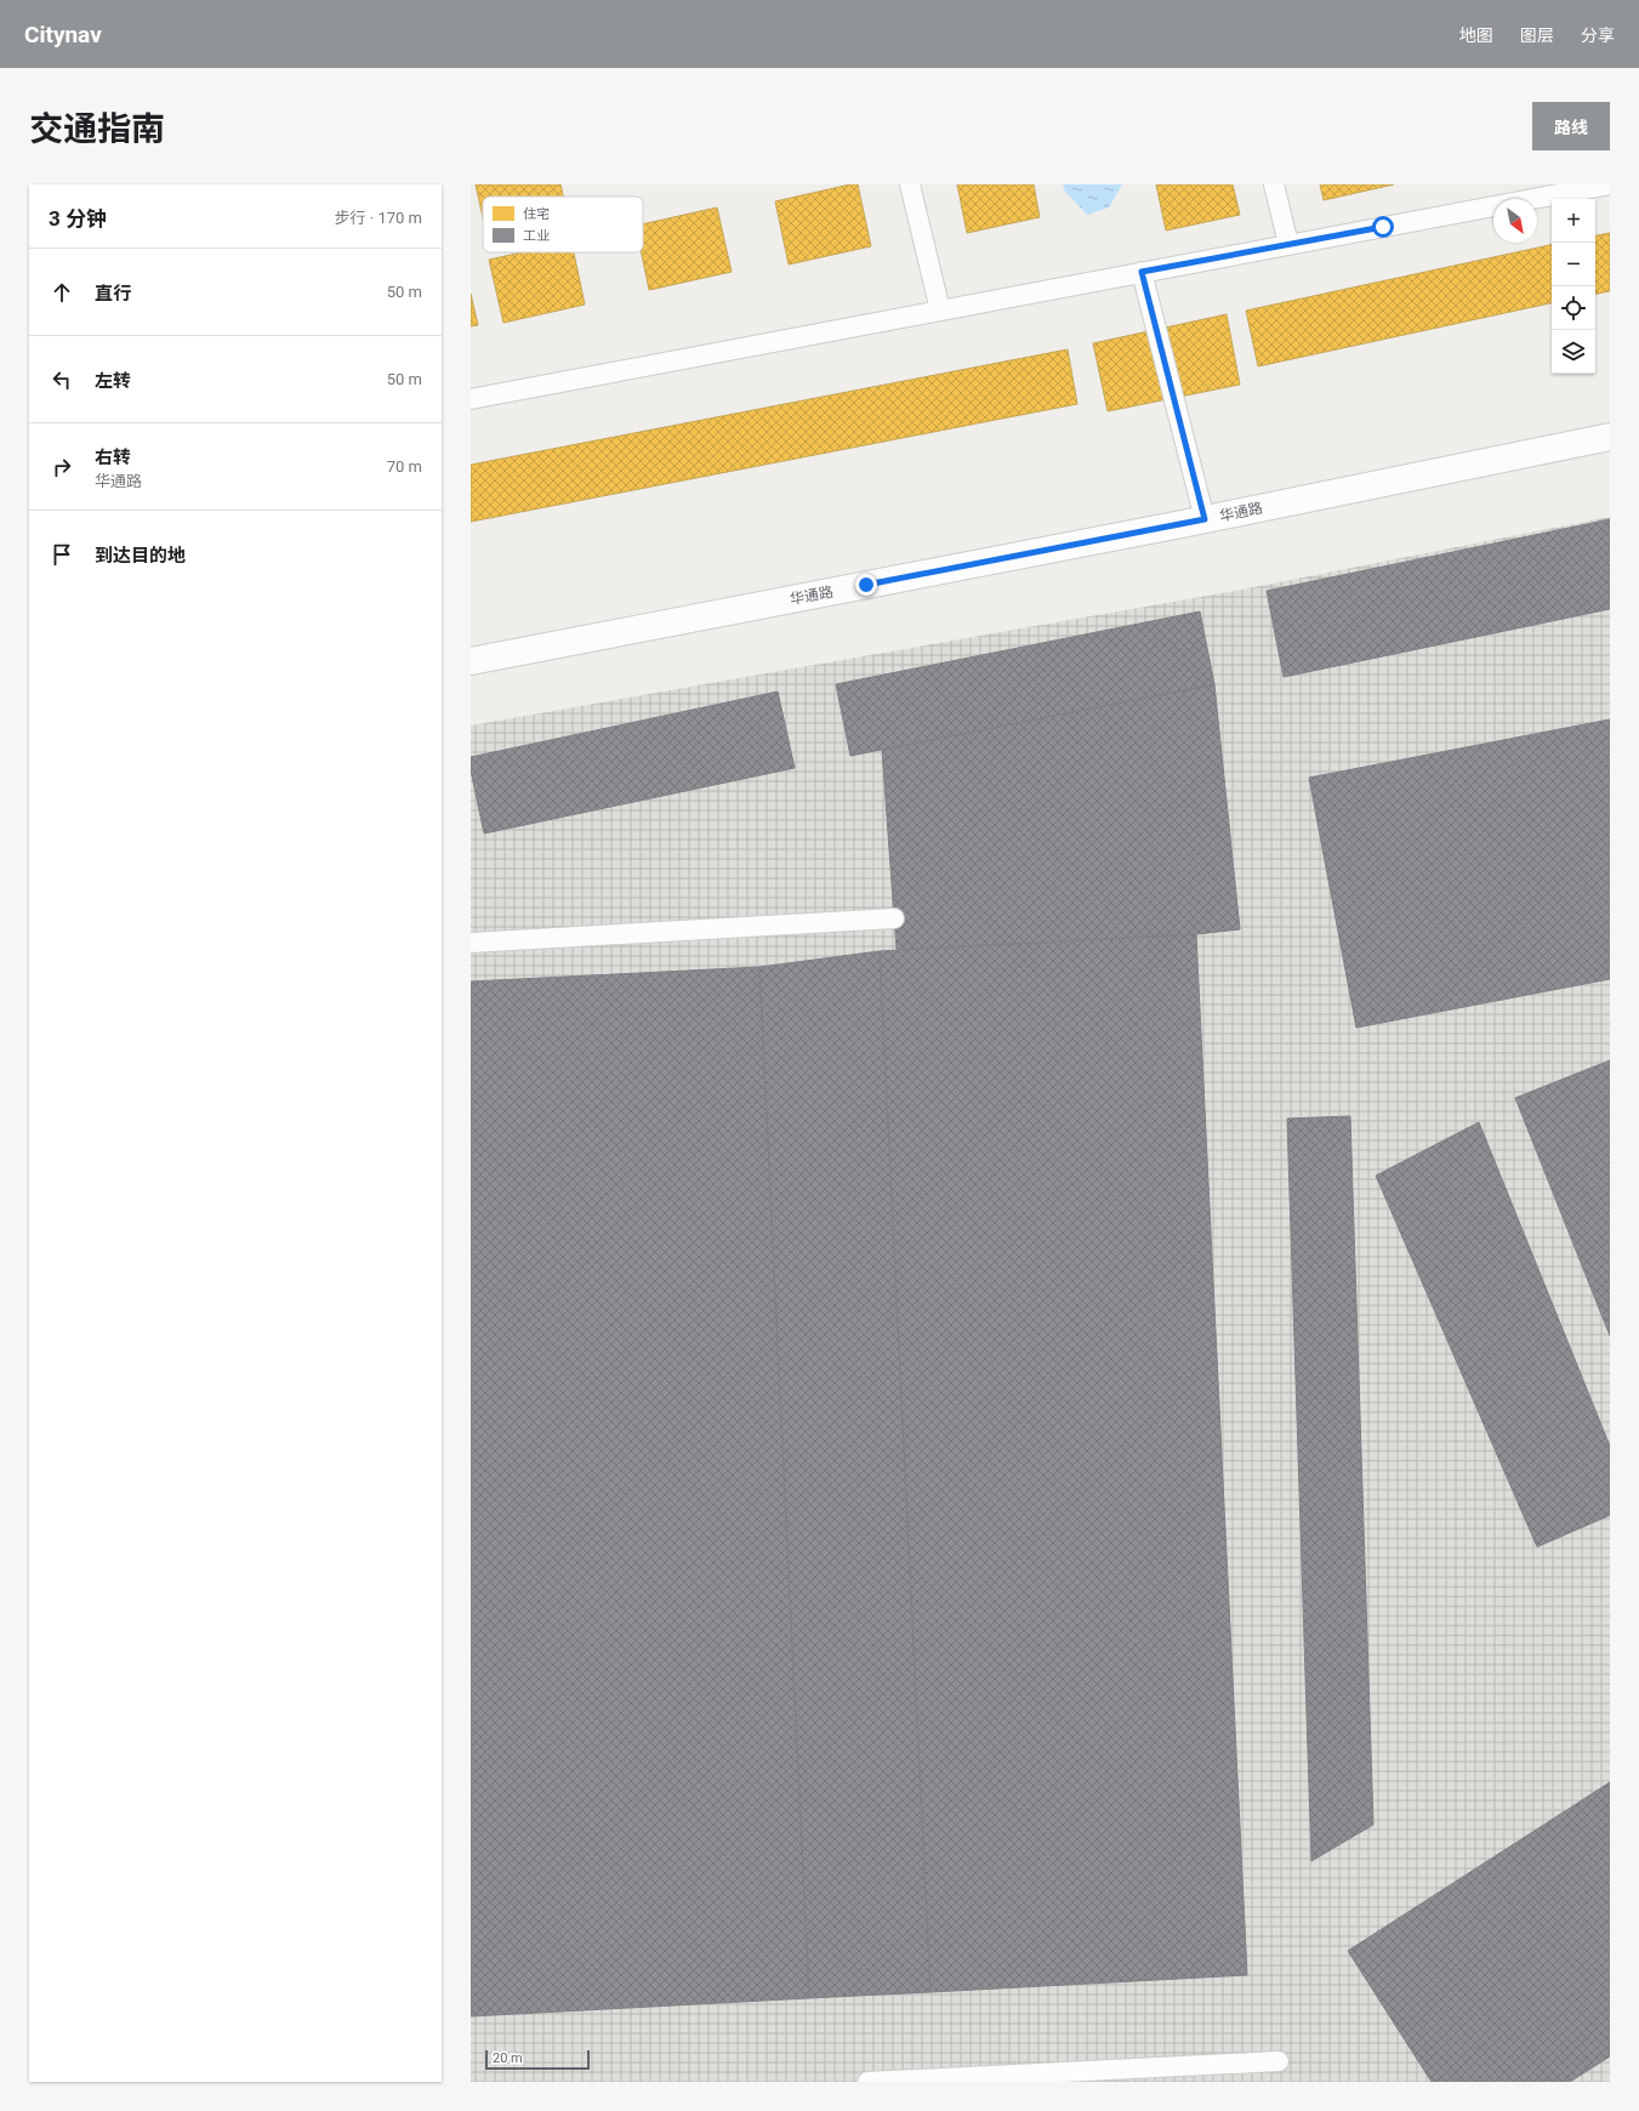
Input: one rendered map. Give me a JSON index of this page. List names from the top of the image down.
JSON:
{
  "streets": {
    "street": ["华通路"]
  },
  "legend": ["住宅", "工业"],
  "scale_bar": "20 m",
  "north": "bottom right",
  "page": {
    "header": "Citynav",
    "nav": ["地图", "图层", "分享"],
    "title": "交通指南",
    "buttons": "路线",
    "heading": ["3 分钟", "步行 · 170 m"],
    "map_buttons": ["+", "−"],
    "list": [
      ["直行", "50 m"],
      ["左转", "50 m"],
      ["右转", "华通路", "70 m"],
      "到达目的地"
    ],
    "scale": "20 m"
  }
}
